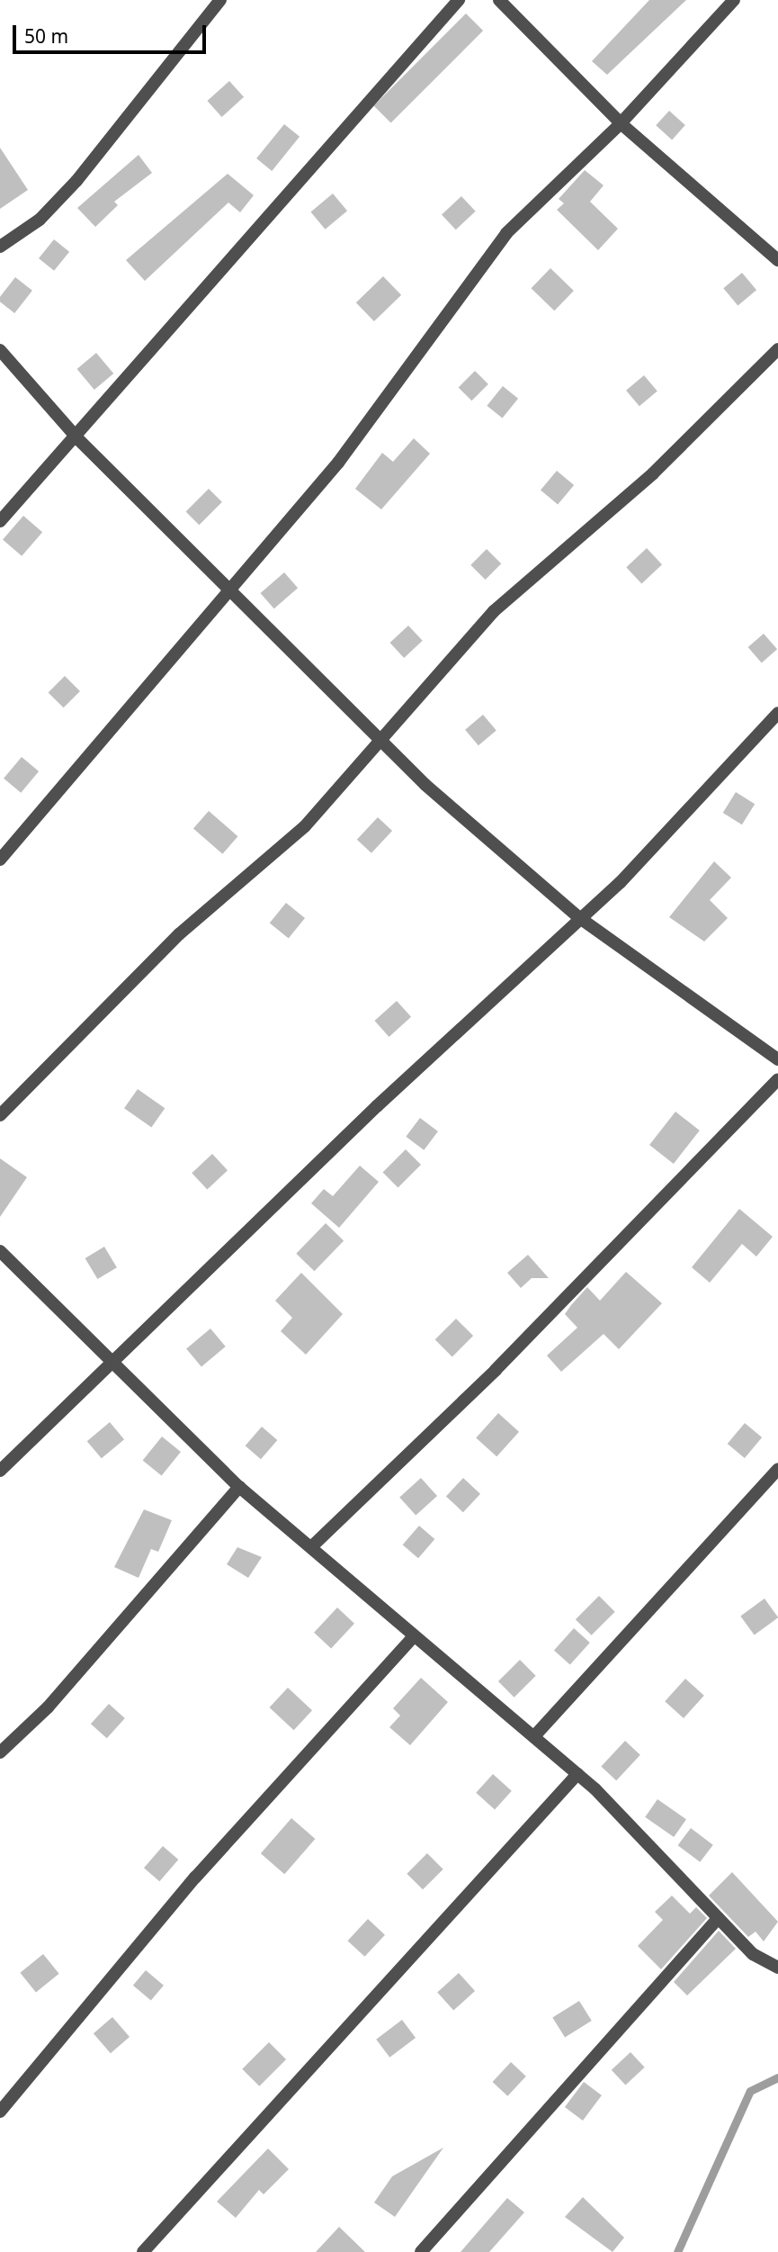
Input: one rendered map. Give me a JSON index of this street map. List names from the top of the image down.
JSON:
{
  "scale_bar": "50 m"
}
